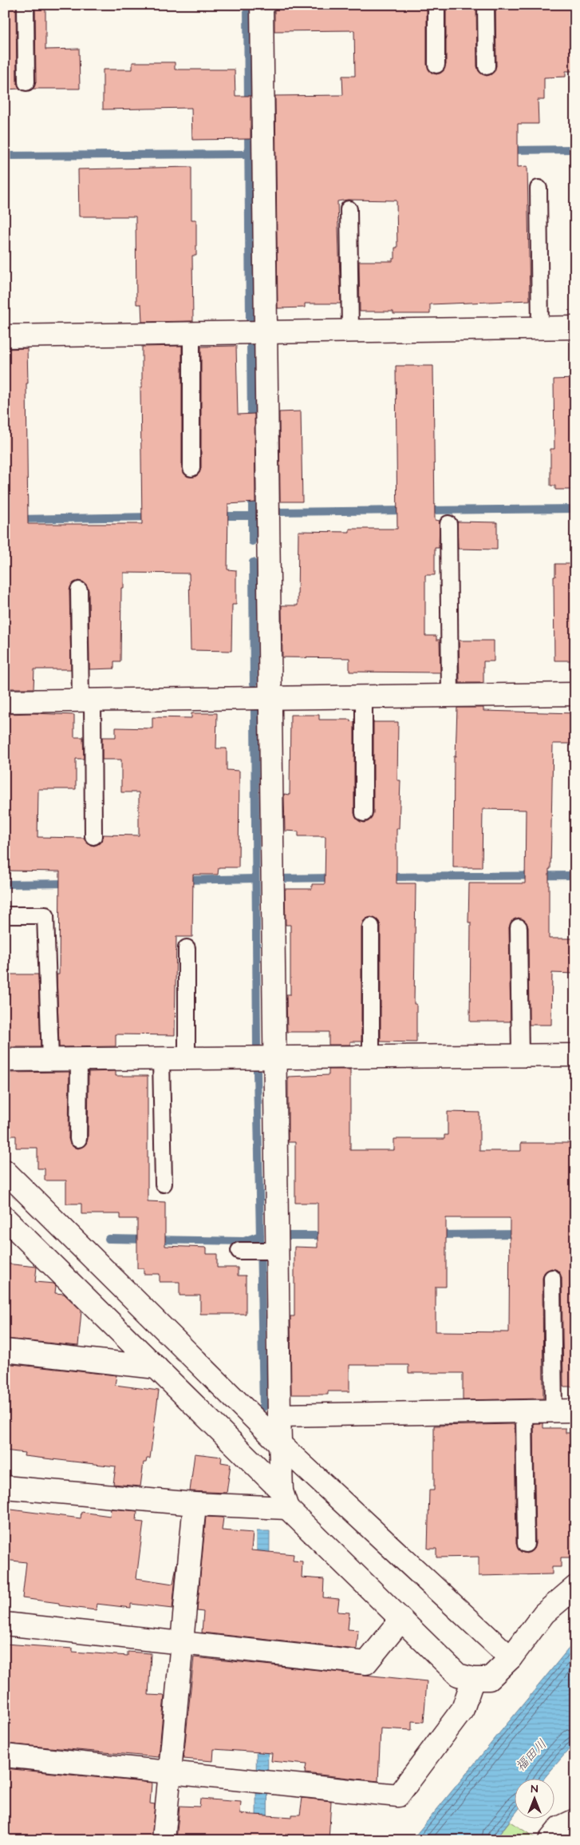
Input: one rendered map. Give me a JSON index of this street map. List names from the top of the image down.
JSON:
{
  "water": ["福田川"],
  "north": "top"
}
